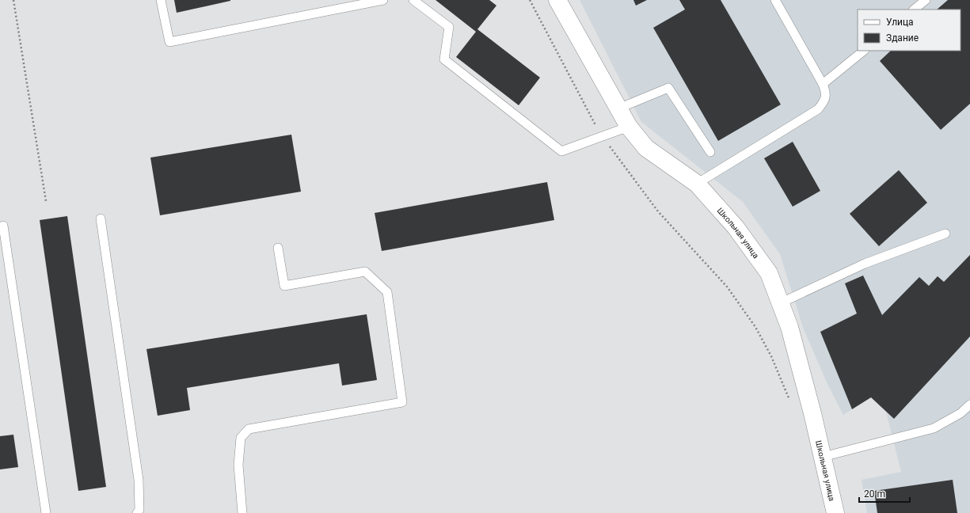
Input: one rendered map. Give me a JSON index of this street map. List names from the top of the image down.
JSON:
{
  "streets": {
    "street": ["Школьная улица"]
  },
  "legend": ["Улица", "Здание"],
  "scale_bar": "20 m"
}
